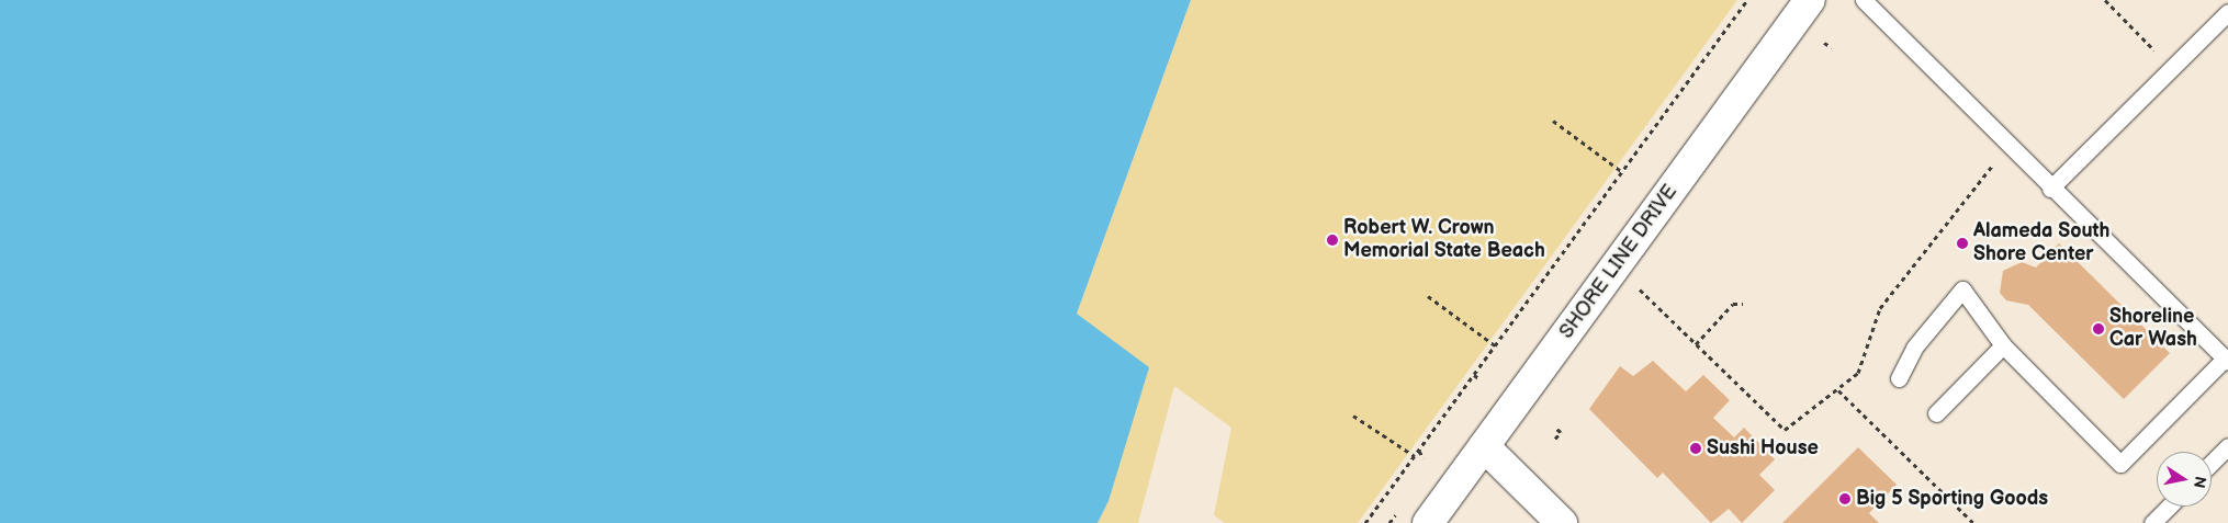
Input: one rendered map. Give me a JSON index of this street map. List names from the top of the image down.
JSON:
{
  "streets": {
    "street": ["SHORE LINE DRIVE"]
  },
  "places": [
    "Robert W. Crown Memorial State Beach",
    "Alameda South Shore Center",
    "Shoreline Car Wash",
    "Sushi House",
    "Big 5 Sporting Goods"
  ],
  "north": "right"
}
